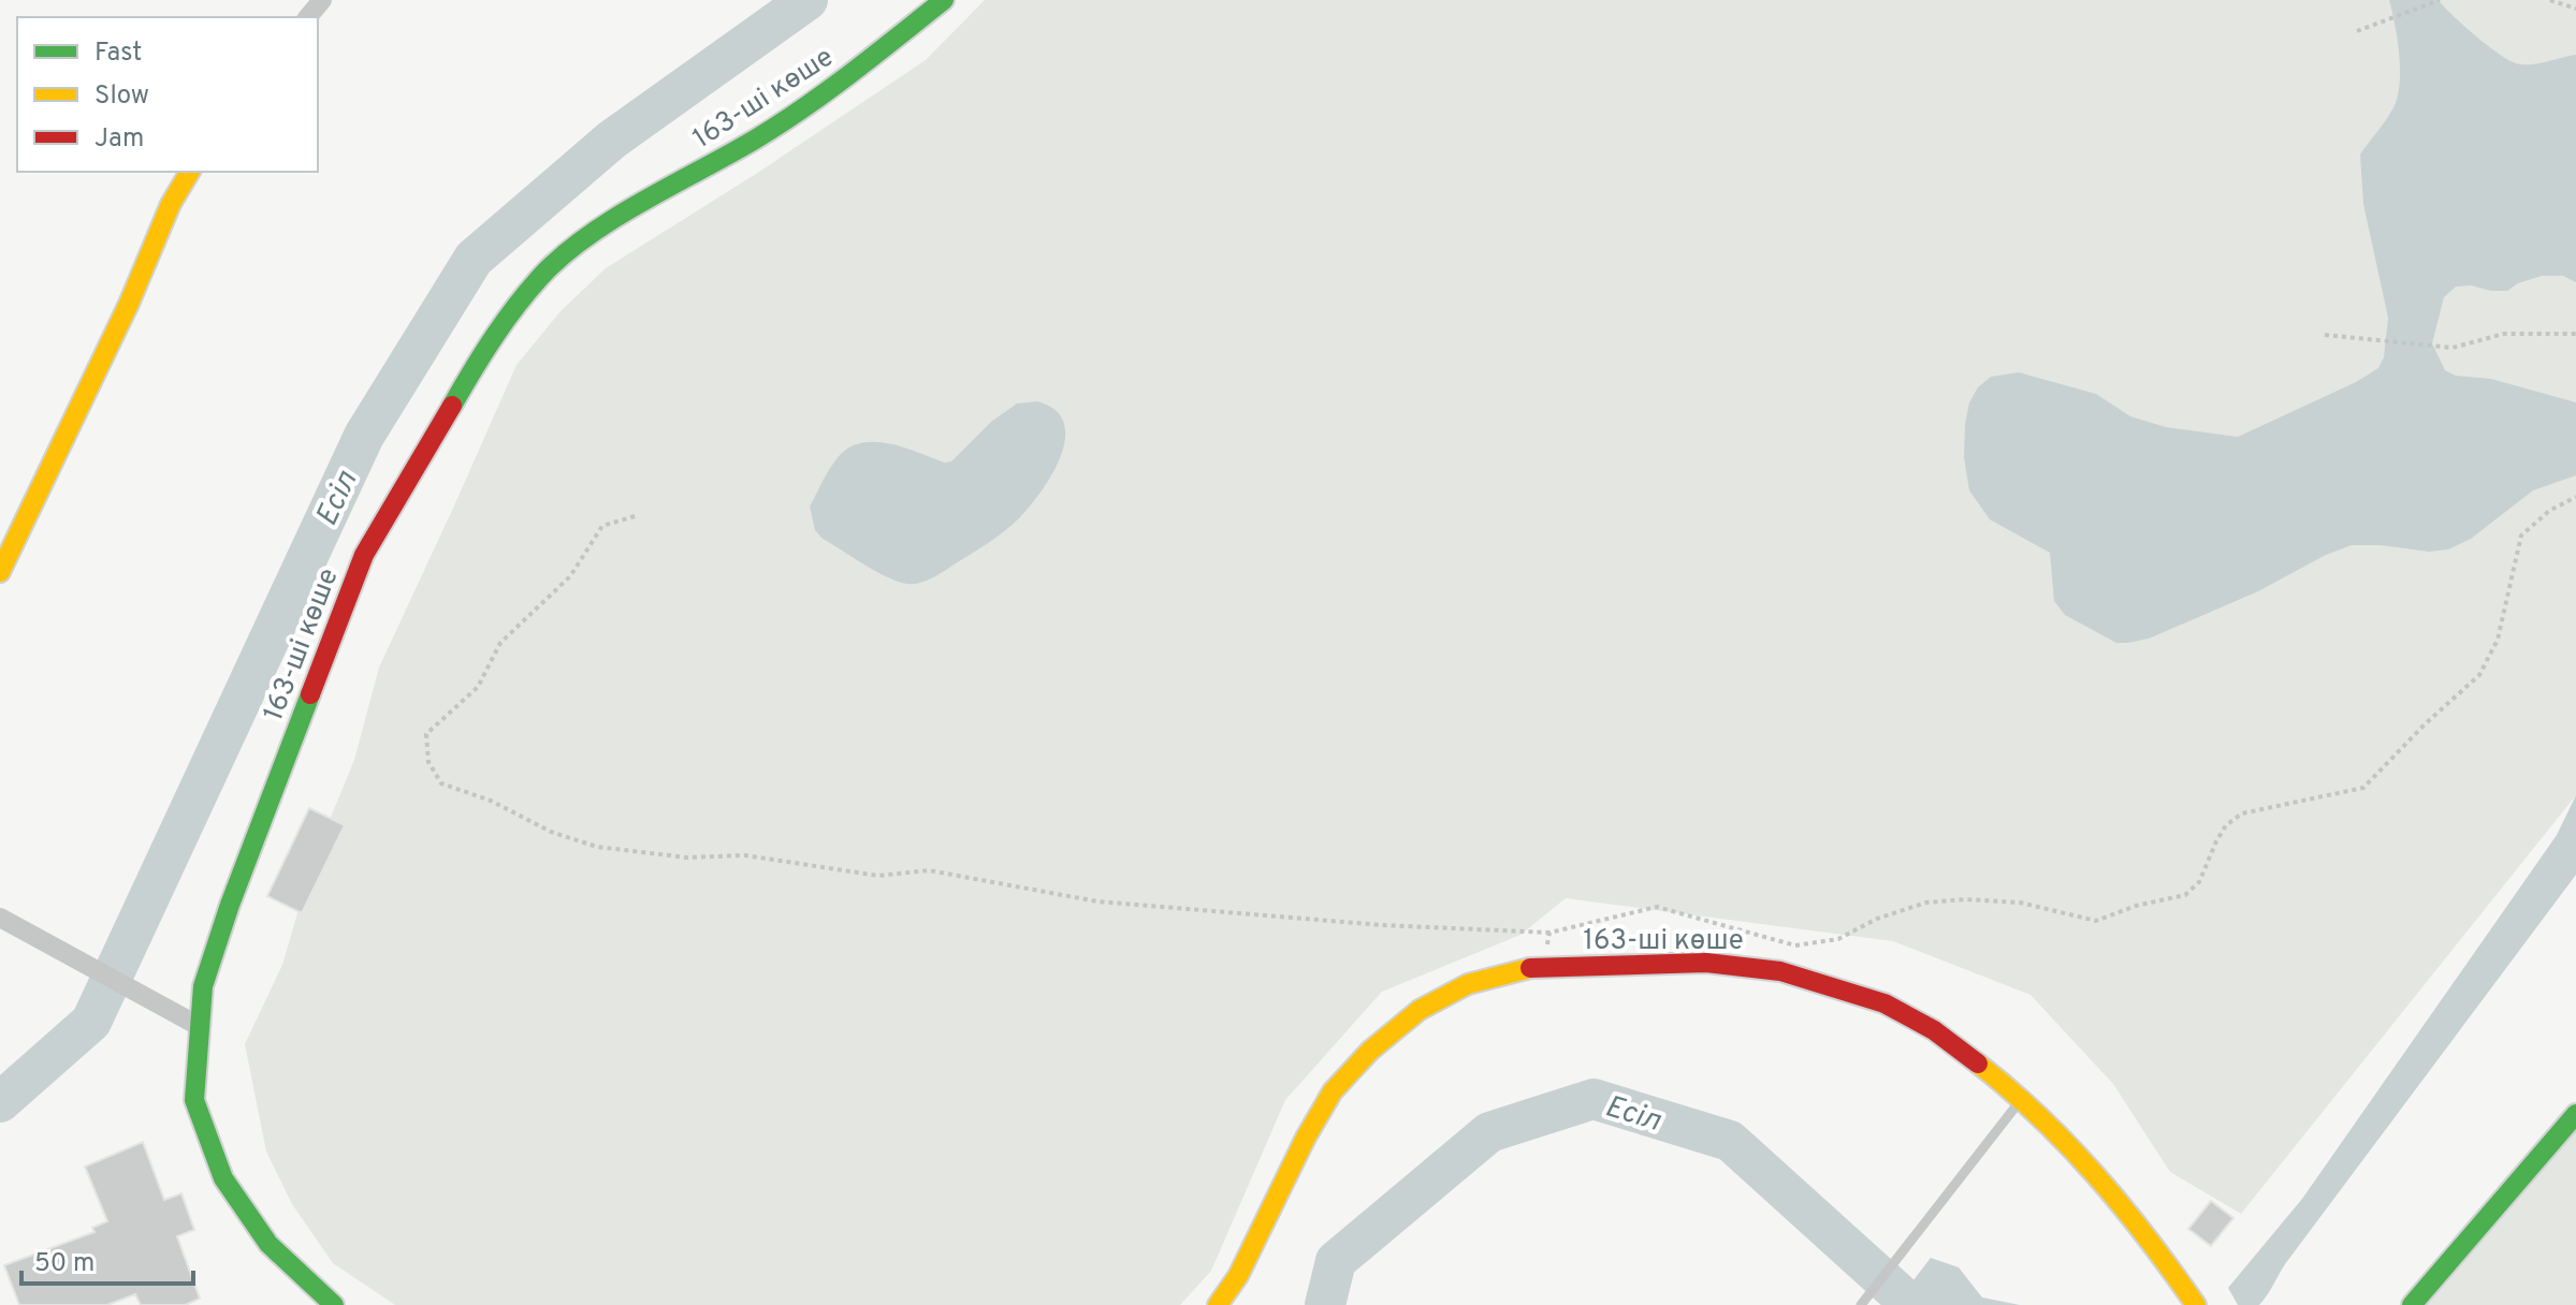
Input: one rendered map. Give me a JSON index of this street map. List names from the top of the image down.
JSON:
{
  "streets": {
    "street": ["163-ші көше"]
  },
  "water": ["Есіл"],
  "legend": ["Fast", "Slow", "Jam"],
  "scale_bar": "50 m"
}
